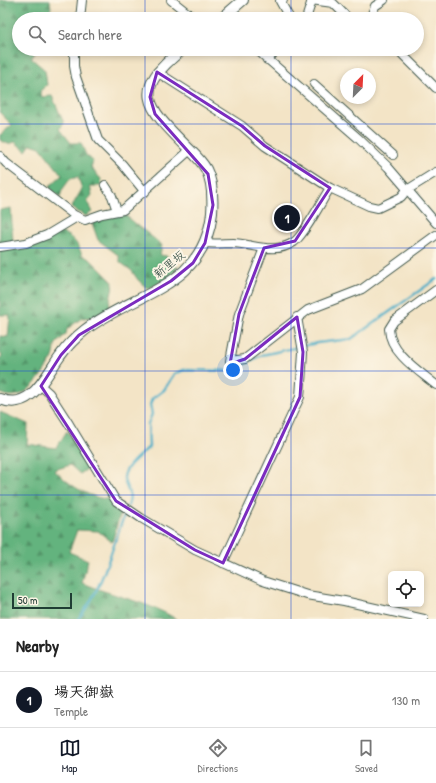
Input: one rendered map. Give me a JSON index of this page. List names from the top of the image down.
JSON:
{
  "streets": {
    "main road": ["新里坂"]
  },
  "scale_bar": "50 m",
  "north": "top right",
  "page": {
    "search": "Search here",
    "pins": "1",
    "scale": "50 m",
    "heading": "Nearby",
    "list": [
      {
        "mark": "1",
        "name": "場天御嶽",
        "note": "Temple",
        "value": "130 m"
      }
    ],
    "nav": ["Map", "Directions", "Saved"]
  }
}
